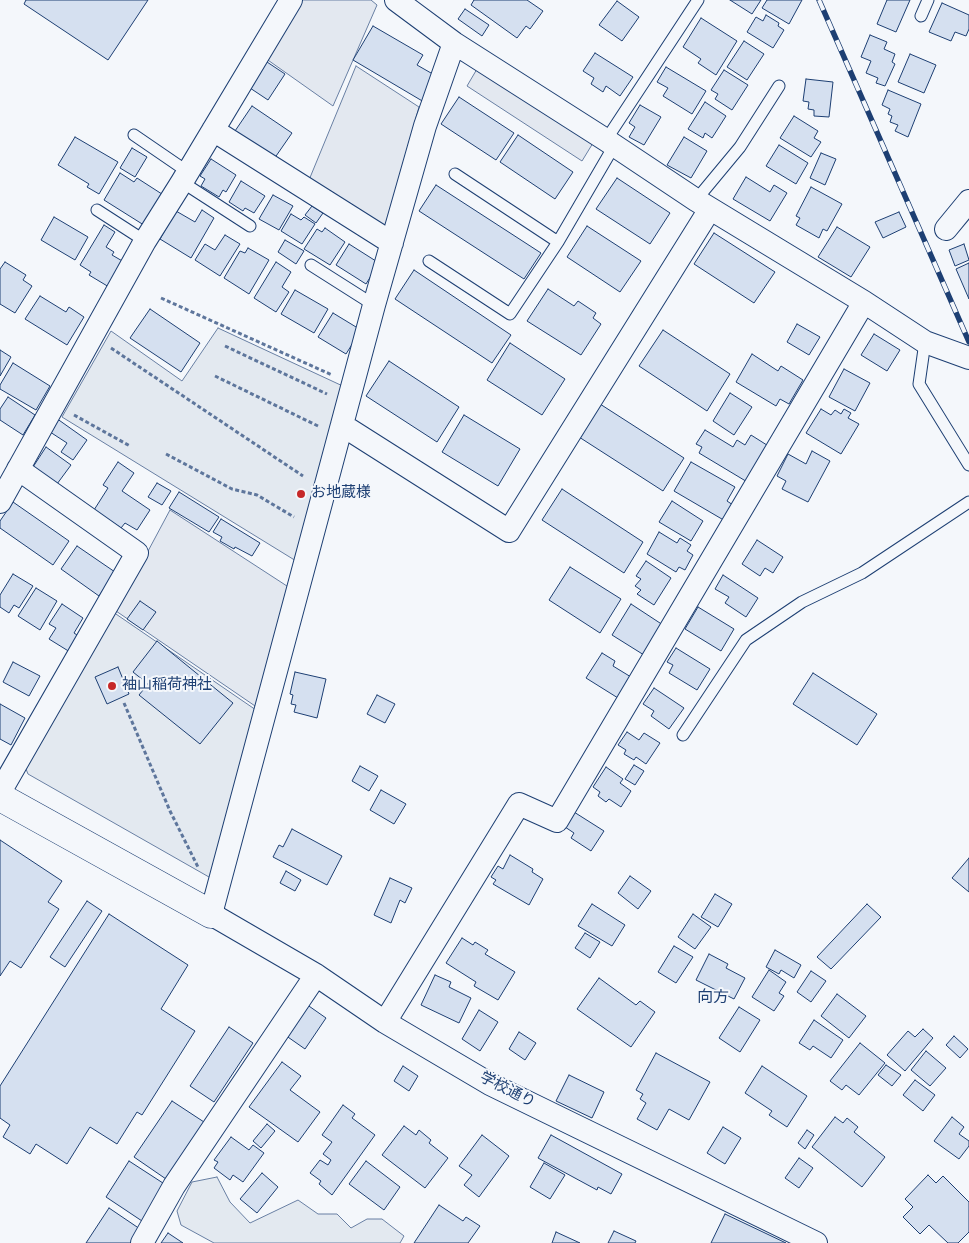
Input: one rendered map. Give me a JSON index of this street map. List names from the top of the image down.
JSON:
{
  "streets": {
    "street": ["学校通り"]
  },
  "districts": ["向方"],
  "places": ["お地蔵様", "袖山稲荷神社"]
}
